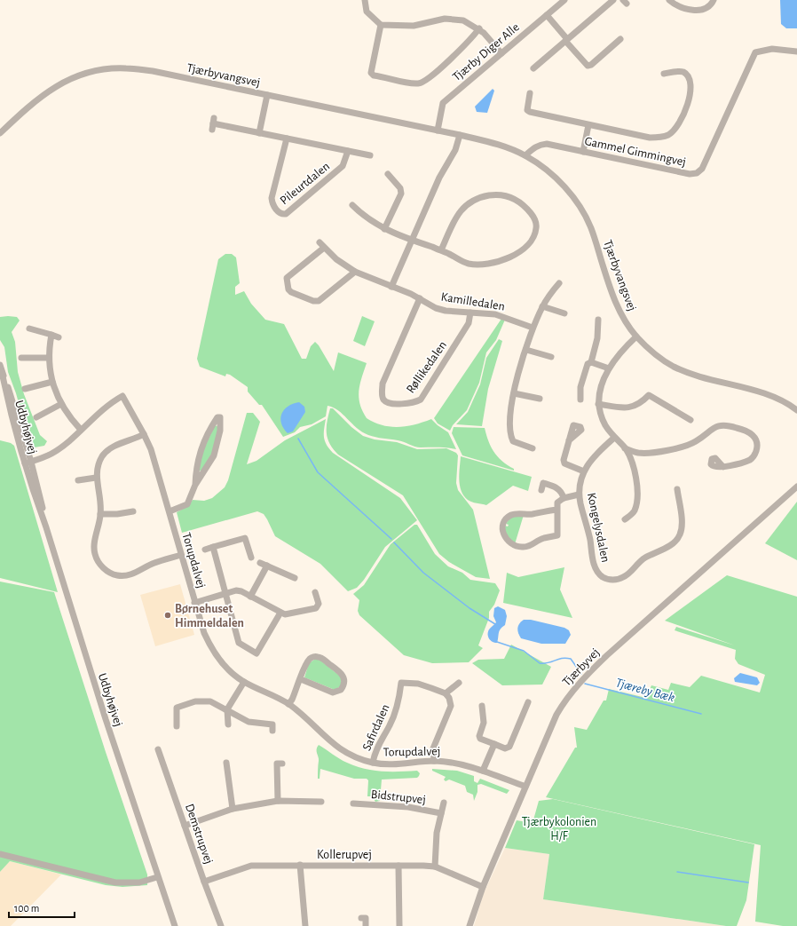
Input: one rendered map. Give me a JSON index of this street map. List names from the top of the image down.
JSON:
{
  "streets": {
    "street": [
      "Tjærby Diger Alle",
      "Tjærbyvangsvej",
      "Gammel Gimmingvej",
      "Pileurtdalen",
      "Kamilledalen",
      "Røllikedalen",
      "Udbyhøjvej",
      "Kongelysdalen",
      "Torupdalvej",
      "Tjærbyvej",
      "Safirdalen",
      "Bidstrupvej",
      "Demstrupvej",
      "Kollerupvej"
    ]
  },
  "crossings": [
    ["Tjærby Diger Alle", "Tjærbyvangsvej"],
    ["Tjærbyvangsvej", "Gammel Gimmingvej"],
    ["Kamilledalen", "Røllikedalen"],
    ["Udbyhøjvej", "Torupdalvej"],
    ["Torupdalvej", "Tjærbyvej"],
    ["Torupdalvej", "Safirdalen"],
    ["Tjærbyvej", "Kollerupvej"],
    ["Bidstrupvej", "Kollerupvej"],
    ["Demstrupvej", "Kollerupvej"]
  ],
  "water": ["Tjæreby Bæk"],
  "parks": ["Tjærbykolonien H/F"],
  "places": ["Børnehuset Himmeldalen"],
  "scale_bar": "100 m"
}
